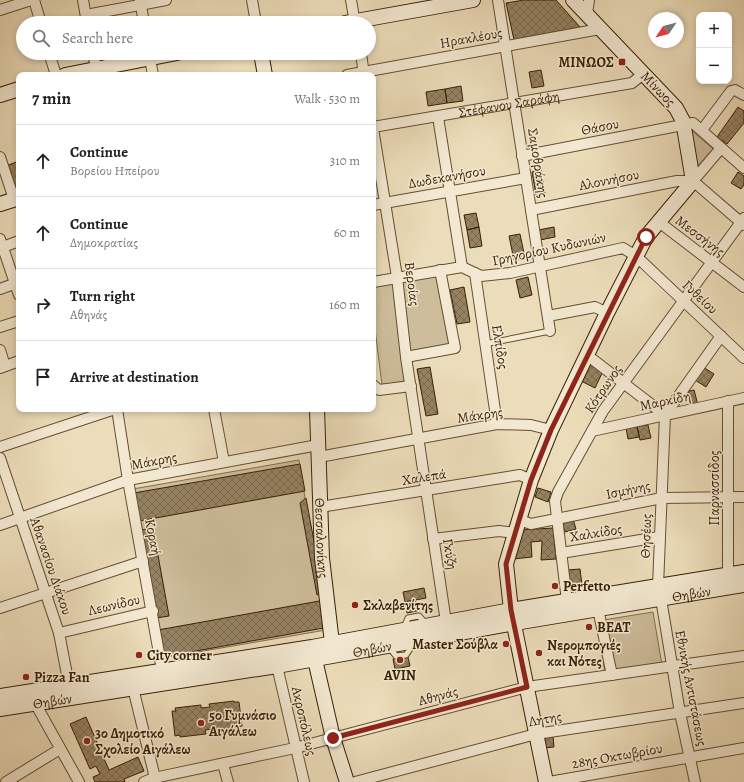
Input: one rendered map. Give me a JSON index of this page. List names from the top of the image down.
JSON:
{
  "streets": {
    "street": [
      "Ηρακλέους",
      "Μίνωος",
      "Στέφανου Σαράφη",
      "Θάσου",
      "Σαμοθράκης",
      "Δωδεκανήσου",
      "Αλοννήσου",
      "Μεσσήνης",
      "Γρηγορίου Κυδωνιών",
      "Βεροίας",
      "Γυθείου",
      "Ελπίδος",
      "Κότρωνος",
      "Μαρκίδη",
      "Μάκρης",
      "Χαλεπά",
      "Παρνασσίδος",
      "Ισμήνης",
      "Χαλκίδος",
      "Θησέως",
      "Κοραή",
      "Θεσσαλονίκης",
      "Γκύζη",
      "Αθανασίου Διάκου",
      "Θηβών",
      "Λεωνίδου",
      "Εθνικής Αντιστάσεως",
      "Αθηνάς",
      "Λητης",
      "Ακροπόλεως",
      "28ης Οκτωβρίου"
    ]
  },
  "crossings": [
    ["Ηρακλέους", "Μίνωος"],
    ["Ηρακλέους", "Σαμοθράκης"],
    ["Μίνωος", "Στέφανου Σαράφη"],
    ["Μίνωος", "Θάσου"],
    ["Μίνωος", "Αλοννήσου"],
    ["Στέφανου Σαράφη", "Σαμοθράκης"],
    ["Θάσου", "Σαμοθράκης"],
    ["Σαμοθράκης", "Δωδεκανήσου"],
    ["Σαμοθράκης", "Αλοννήσου"],
    ["Σαμοθράκης", "Γρηγορίου Κυδωνιών"],
    ["Δωδεκανήσου", "Βεροίας"],
    ["Μεσσήνης", "Κότρωνος"],
    ["Γρηγορίου Κυδωνιών", "Γυθείου"],
    ["Γρηγορίου Κυδωνιών", "Ελπίδος"],
    ["Βεροίας", "Μάκρης"],
    ["Βεροίας", "Χαλεπά"],
    ["Βεροίας", "Γκύζη"],
    ["Γυθείου", "Κότρωνος"],
    ["Ελπίδος", "Μάκρης"],
    ["Κότρωνος", "Μαρκίδη"],
    ["Κότρωνος", "Ισμήνης"],
    ["Κότρωνος", "Χαλκίδος"],
    ["Κότρωνος", "Θηβών"],
    ["Μαρκίδη", "Παρνασσίδος"],
    ["Μαρκίδη", "Θησέως"],
    ["Μάκρης", "Κοραή"],
    ["Μάκρης", "Θεσσαλονίκης"],
    ["Μάκρης", "Αθανασίου Διάκου"],
    ["Χαλεπά", "Θεσσαλονίκης"],
    ["Χαλεπά", "Γκύζη"],
    ["Παρνασσίδος", "Ισμήνης"],
    ["Παρνασσίδος", "Θηβών"],
    ["Ισμήνης", "Θησέως"],
    ["Χαλκίδος", "Θησέως"],
    ["Θησέως", "Θηβών"],
    ["Θησέως", "Εθνικής Αντιστάσεως"],
    ["Κοραή", "Θηβών"],
    ["Κοραή", "Λεωνίδου"],
    ["Θεσσαλονίκης", "Θηβών"],
    ["Γκύζη", "Θηβών"],
    ["Αθανασίου Διάκου", "Θηβών"],
    ["Αθανασίου Διάκου", "Λεωνίδου"],
    ["Θηβών", "Εθνικής Αντιστάσεως"],
    ["Θηβών", "Ακροπόλεως"],
    ["Εθνικής Αντιστάσεως", "Αθηνάς"],
    ["Εθνικής Αντιστάσεως", "Λητης"],
    ["Εθνικής Αντιστάσεως", "28ης Οκτωβρίου"],
    ["Αθηνάς", "Ακροπόλεως"]
  ],
  "places": {
    "transit": ["ΜΙΝΩΟΣ"],
    "other": [
      "Perfetto",
      "Σκλαβενίτης",
      "ΒΕΑΤ",
      "Master Σούβλα",
      "Νερομπογιές και Νότες",
      "City corner",
      "AVIN",
      "Pizza Fan",
      "5ο Γυμνάσιο Αιγάλεω",
      "3ο Δημοτικό Σχολείο Αιγάλεω"
    ]
  },
  "north": "bottom left",
  "page": {
    "map_buttons": ["+", "−"],
    "search": "Search here",
    "heading": ["7 min", "Walk · 530 m"],
    "list": [
      ["Continue", "Βορείου Ηπείρου", "310 m"],
      ["Continue", "Δημοκρατίας", "60 m"],
      ["Turn right", "Αθηνάς", "160 m"],
      "Arrive at destination"
    ]
  }
}
